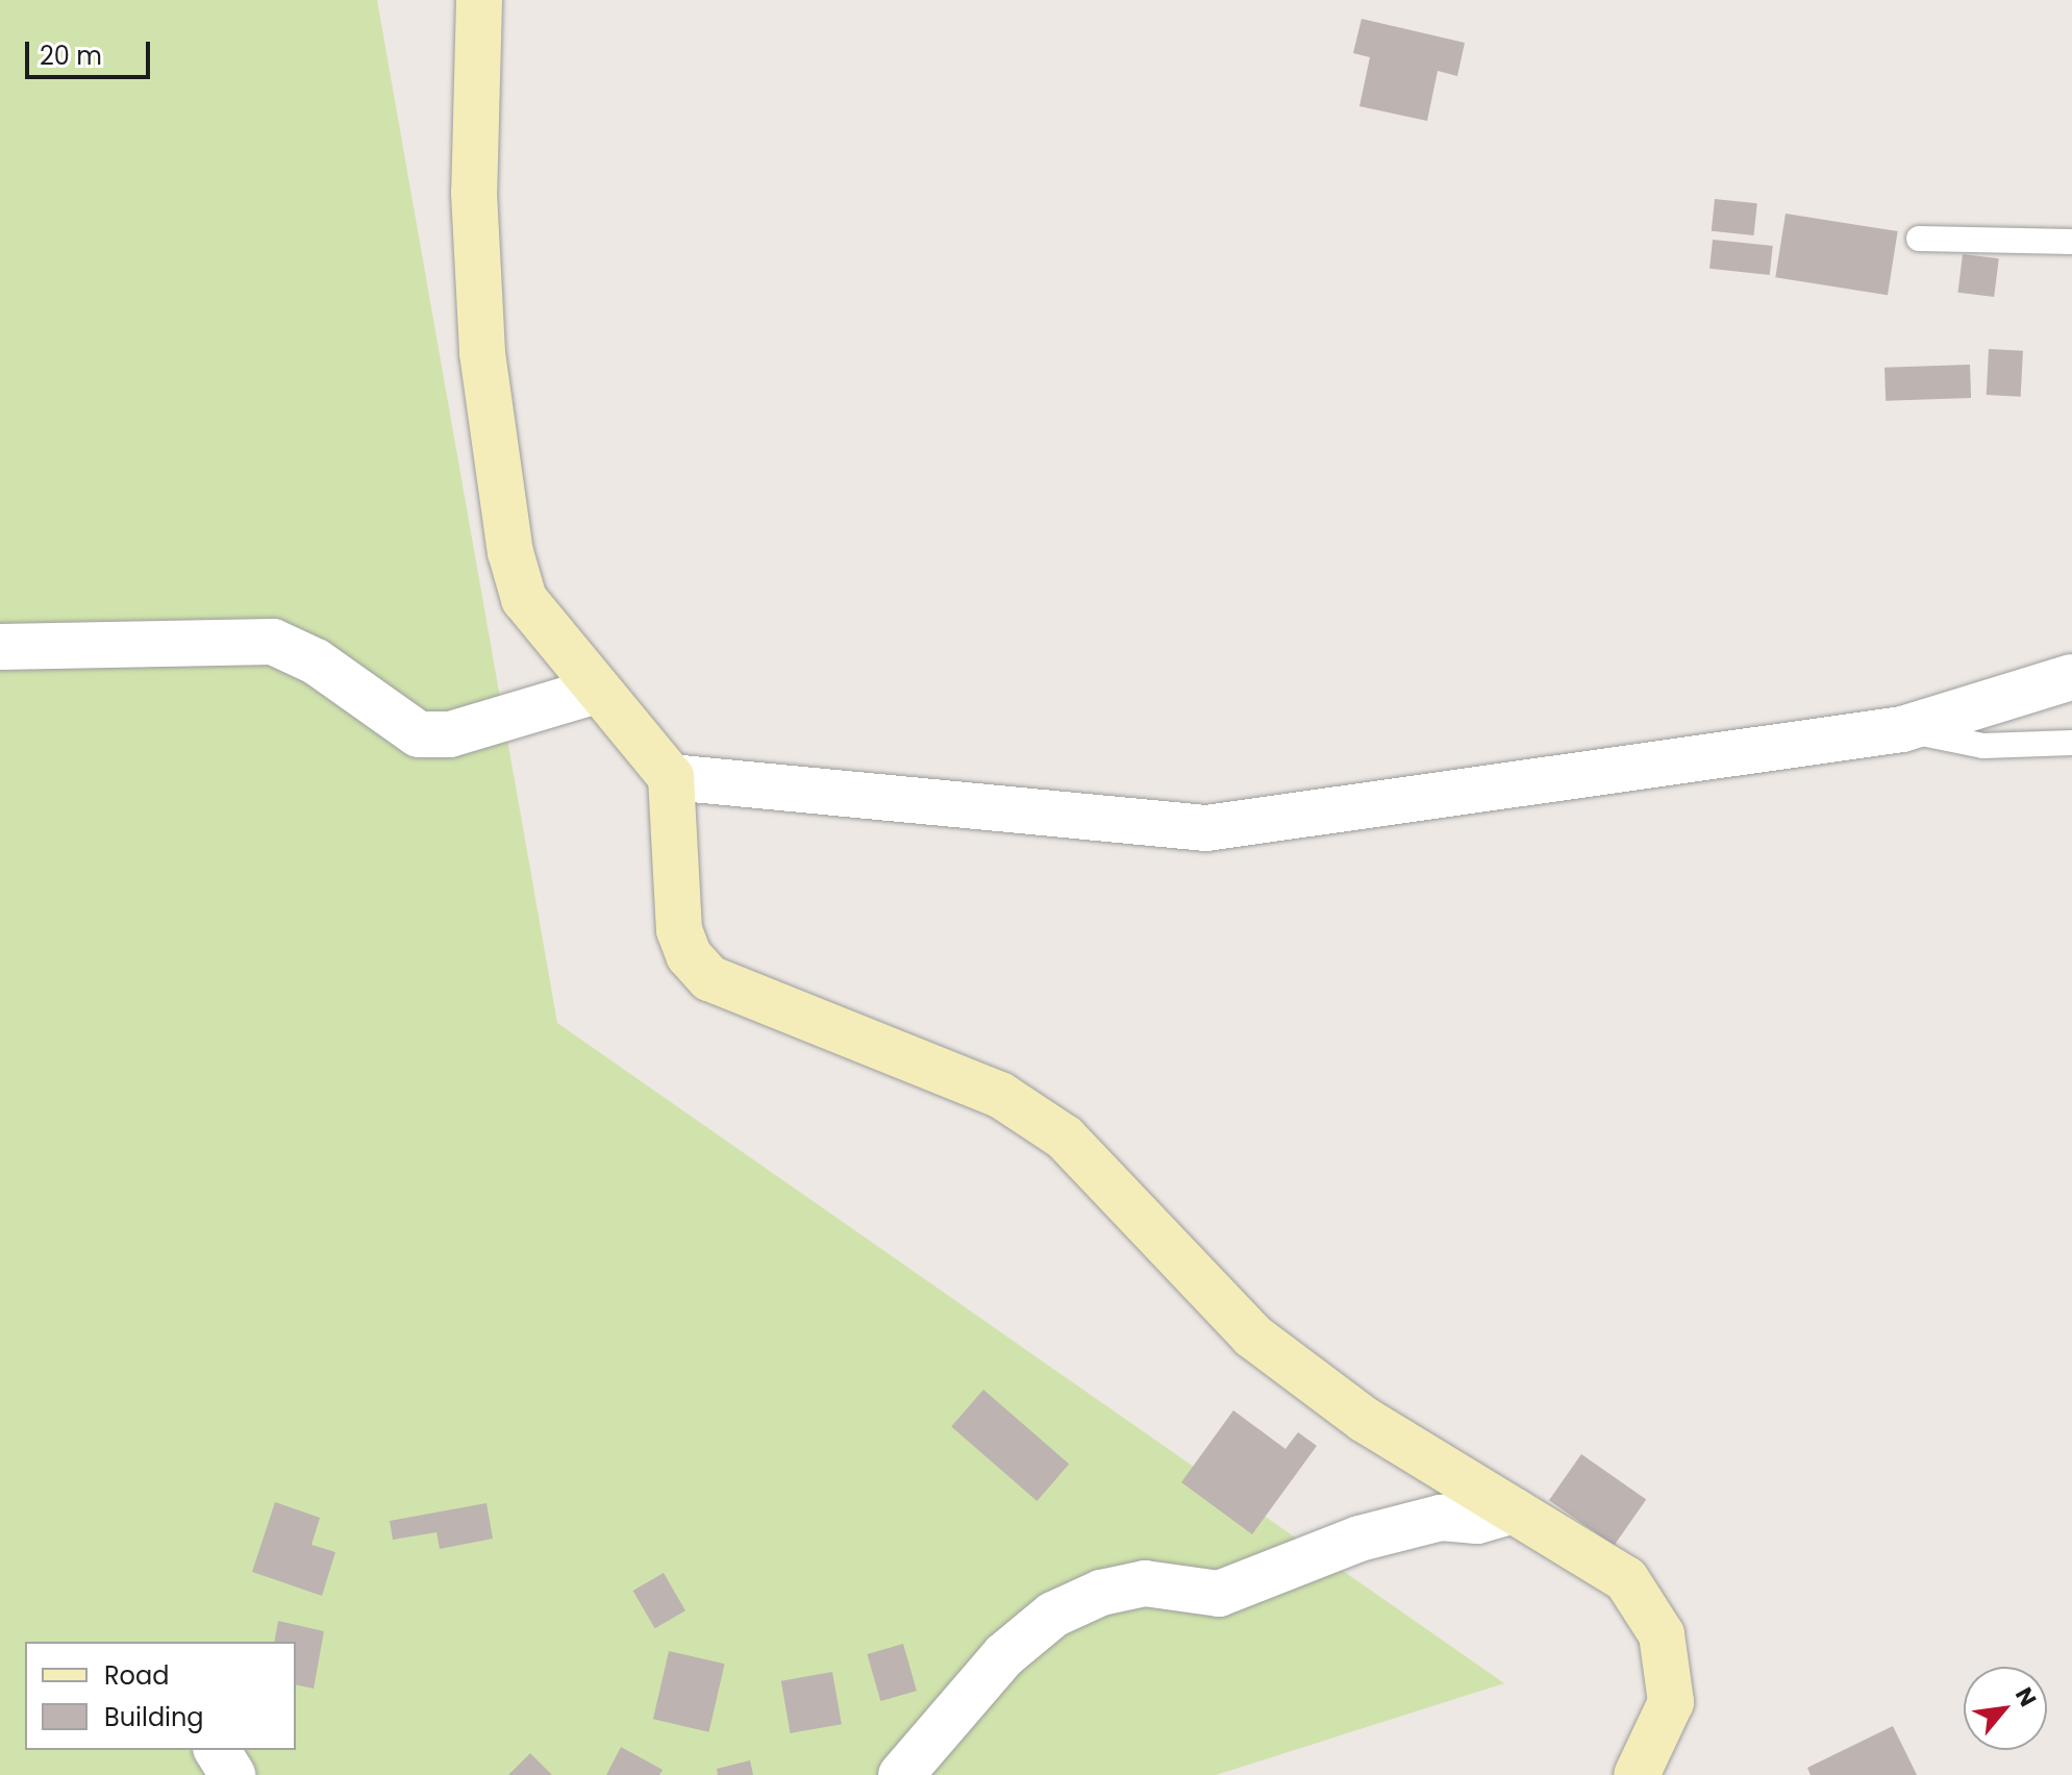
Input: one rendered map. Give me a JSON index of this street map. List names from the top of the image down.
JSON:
{
  "legend": ["Road", "Building"],
  "scale_bar": "20 m",
  "north": "top right"
}
